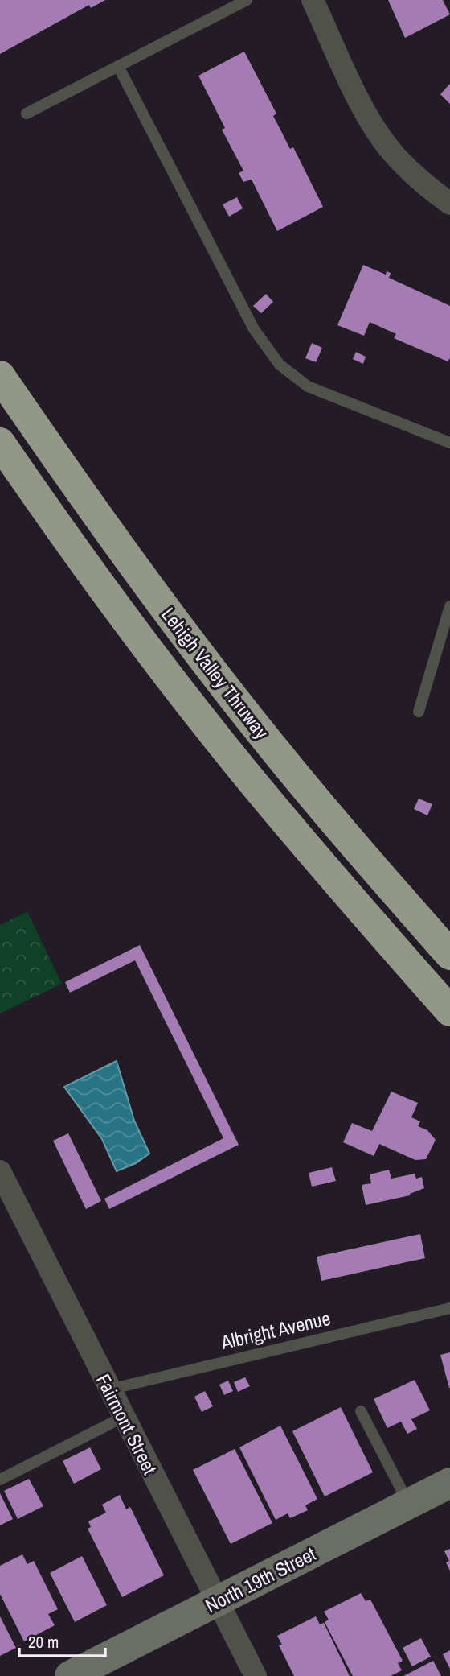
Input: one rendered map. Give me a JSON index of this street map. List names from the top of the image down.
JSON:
{
  "streets": {
    "highway": ["Lehigh Valley Thruway"],
    "street": ["Fairmont Street", "North 19th Street"],
    "lane": ["Albright Avenue"]
  },
  "crossings": [
    ["Albright Avenue", "Fairmont Street"],
    ["Fairmont Street", "North 19th Street"]
  ],
  "scale_bar": "20 m"
}
